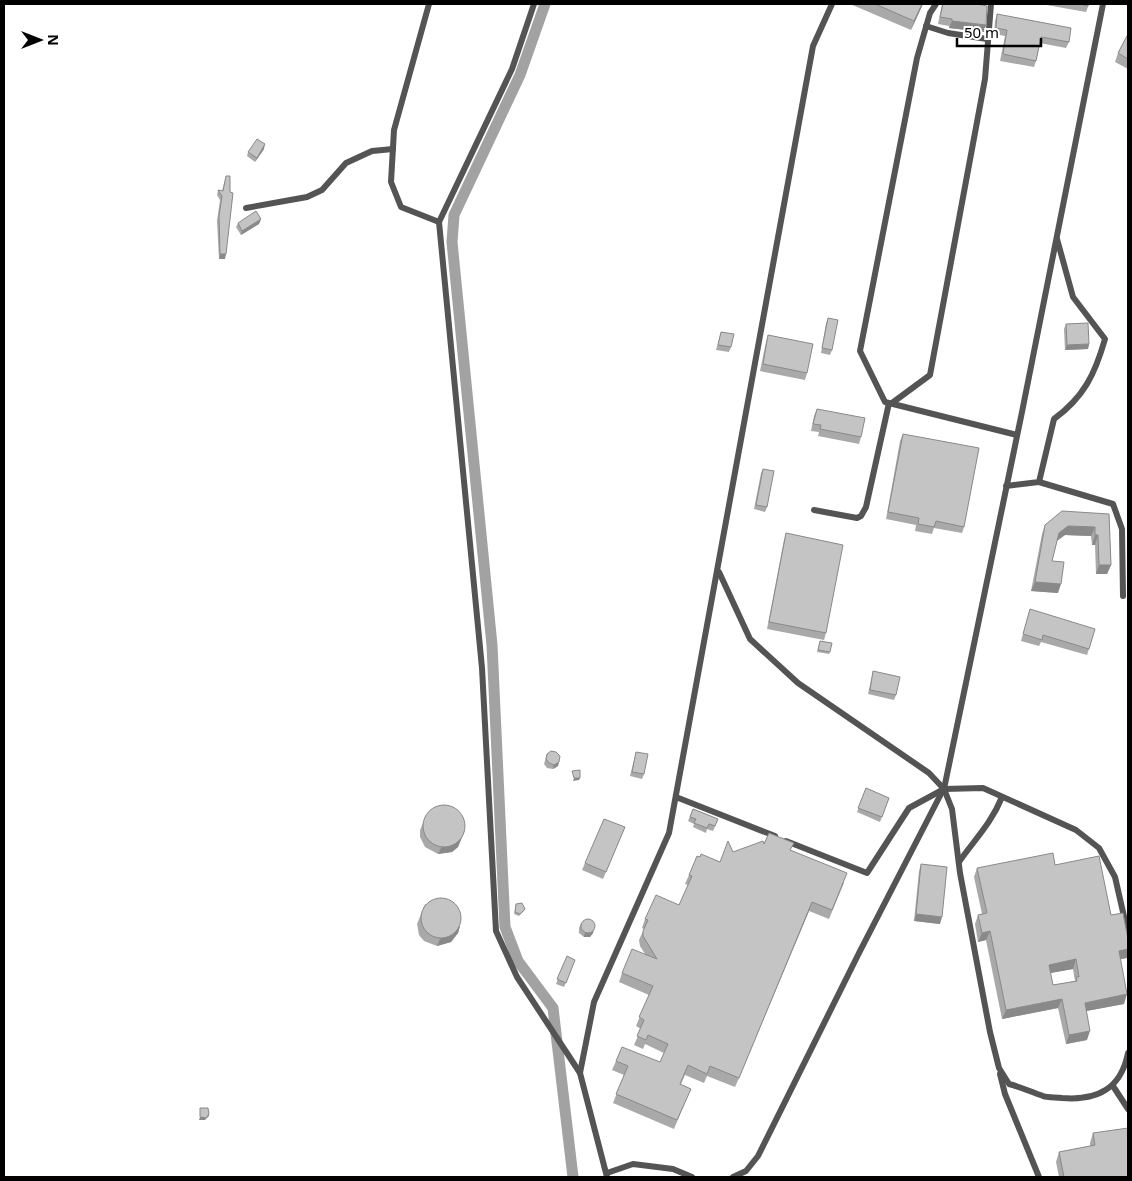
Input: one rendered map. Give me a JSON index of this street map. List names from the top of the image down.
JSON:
{
  "scale_bar": "50 m",
  "north": "right"
}
